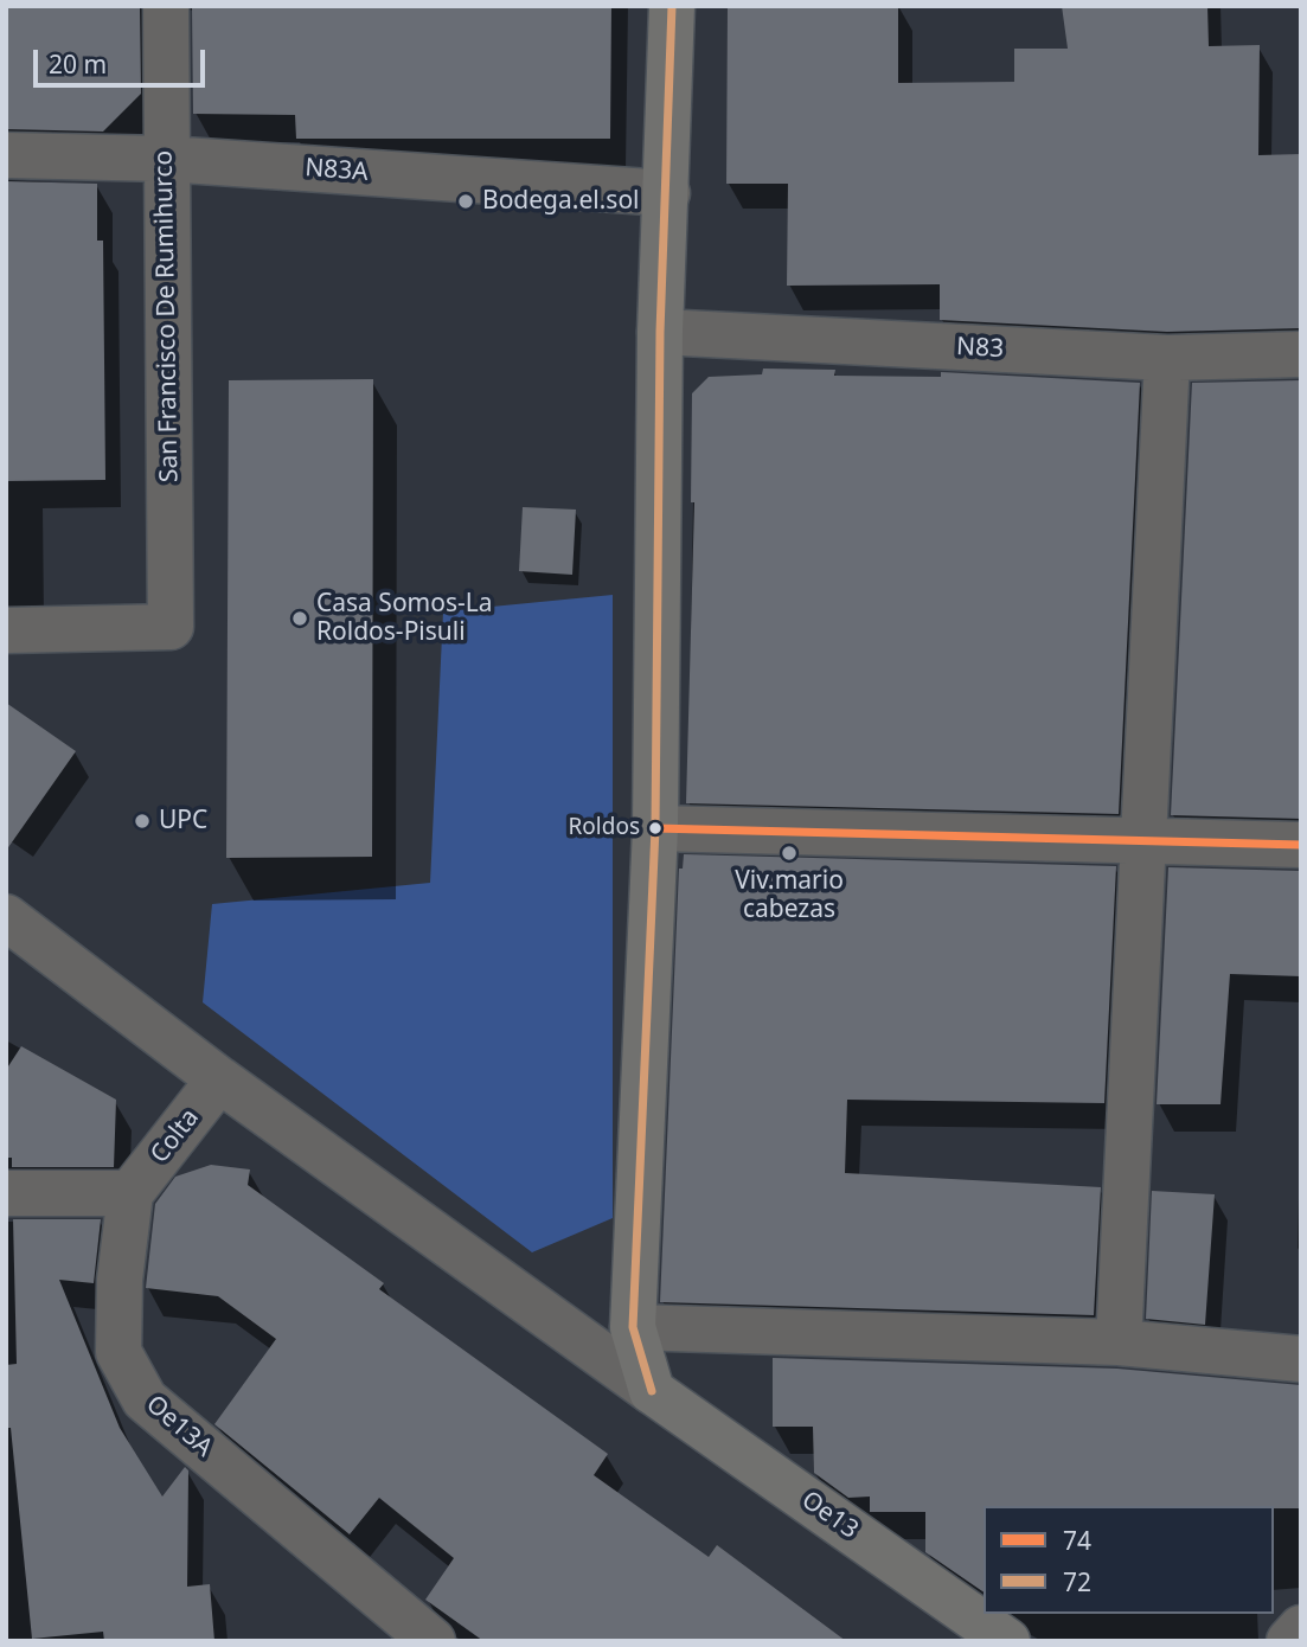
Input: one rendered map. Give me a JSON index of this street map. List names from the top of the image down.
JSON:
{
  "streets": {
    "main road": ["Oe13"],
    "street": [
      "N83A",
      "San Francisco De Rumihurco",
      "N83",
      "Colta",
      "Oe13A"
    ]
  },
  "crossings": [
    ["N83A", "San Francisco De Rumihurco"],
    ["Colta", "Oe13A"]
  ],
  "places": [
    "Bodega.el.sol",
    "Casa Somos-La Roldos-Pisuli",
    "UPC",
    "Roldos",
    "Viv.mario cabezas"
  ],
  "lines": ["transit line 72", "transit line 74"],
  "legend": ["74", "72"],
  "scale_bar": "20 m"
}
